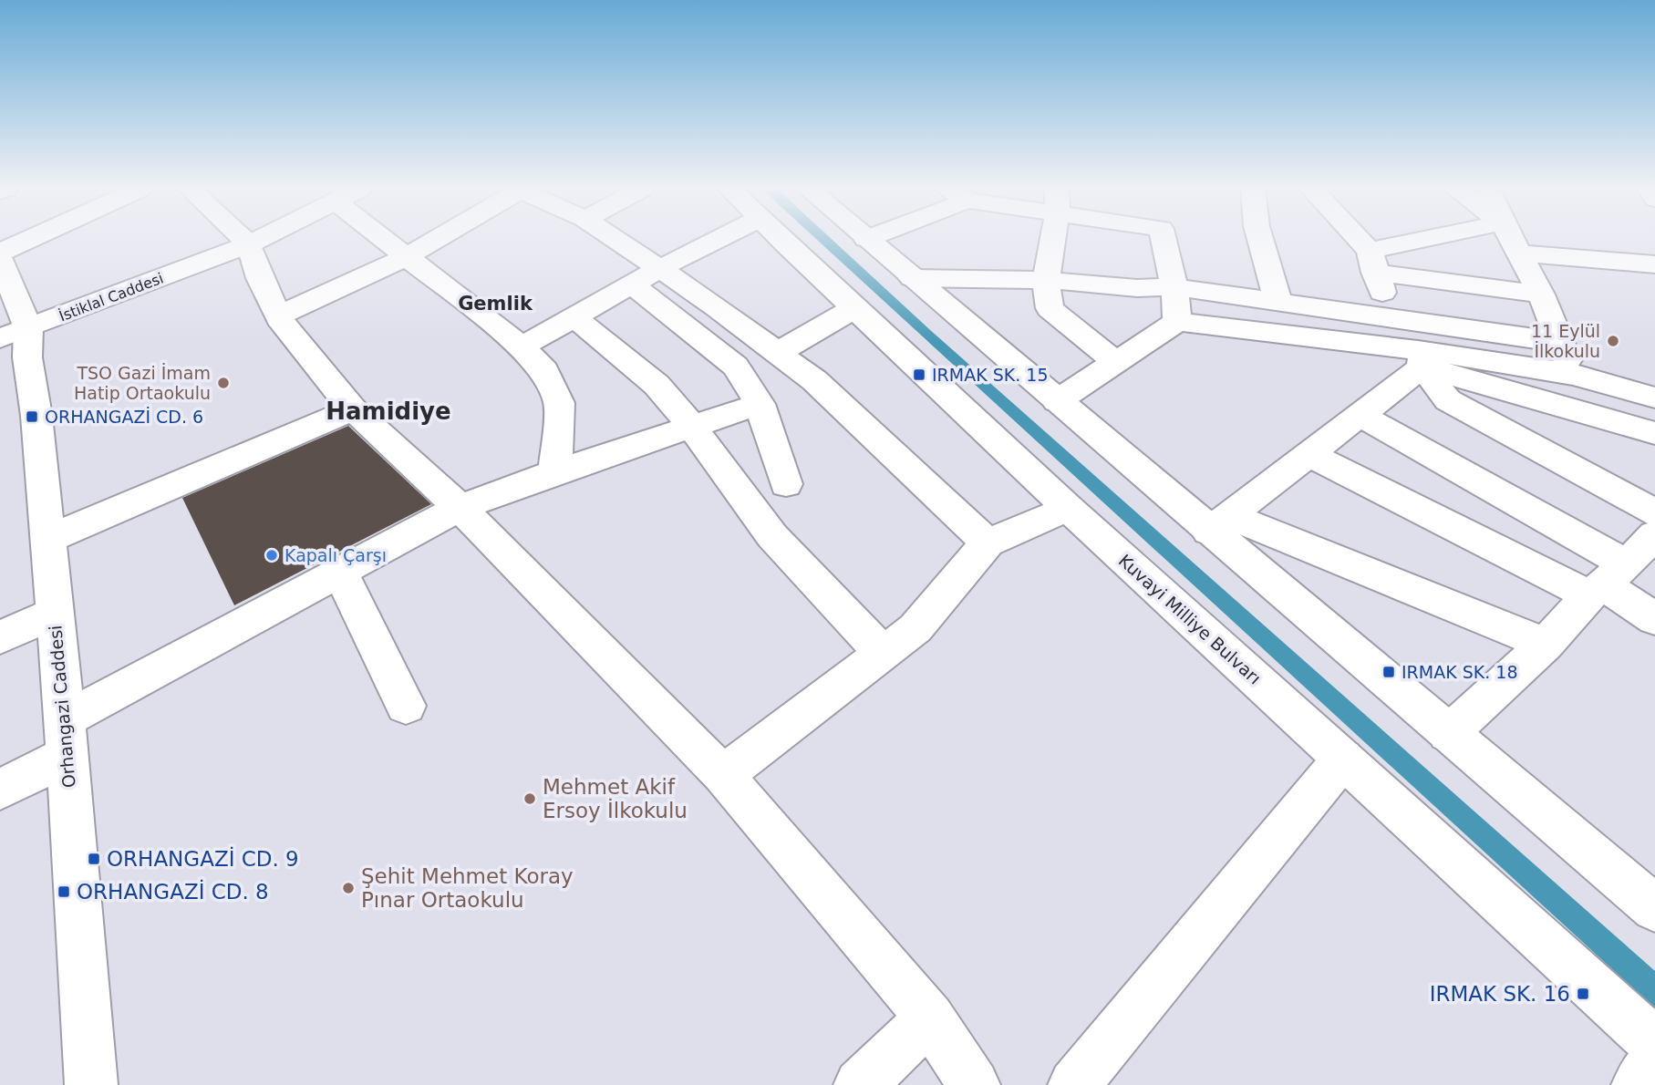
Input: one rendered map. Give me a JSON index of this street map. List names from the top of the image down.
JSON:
{
  "streets": {
    "street": ["İstiklal Caddesi", "Kuvayi Milliye Bulvarı", "Orhangazi Caddesi"]
  },
  "crossings": [
    ["İstiklal Caddesi", "Orhangazi Caddesi"]
  ],
  "districts": ["Gemlik", "Hamidiye"],
  "places": {
    "other": [
      "11 Eylül İlkokulu",
      "TSO Gazi İmam Hatip Ortaokulu",
      "Kapalı Çarşı",
      "Mehmet Akif Ersoy İlkokulu",
      "Şehit Mehmet Koray Pınar Ortaokulu"
    ],
    "transit": [
      "IRMAK SK. 15",
      "ORHANGAZİ CD. 6",
      "IRMAK SK. 18",
      "ORHANGAZİ CD. 9",
      "ORHANGAZİ CD. 8",
      "IRMAK SK. 16"
    ]
  }
}
